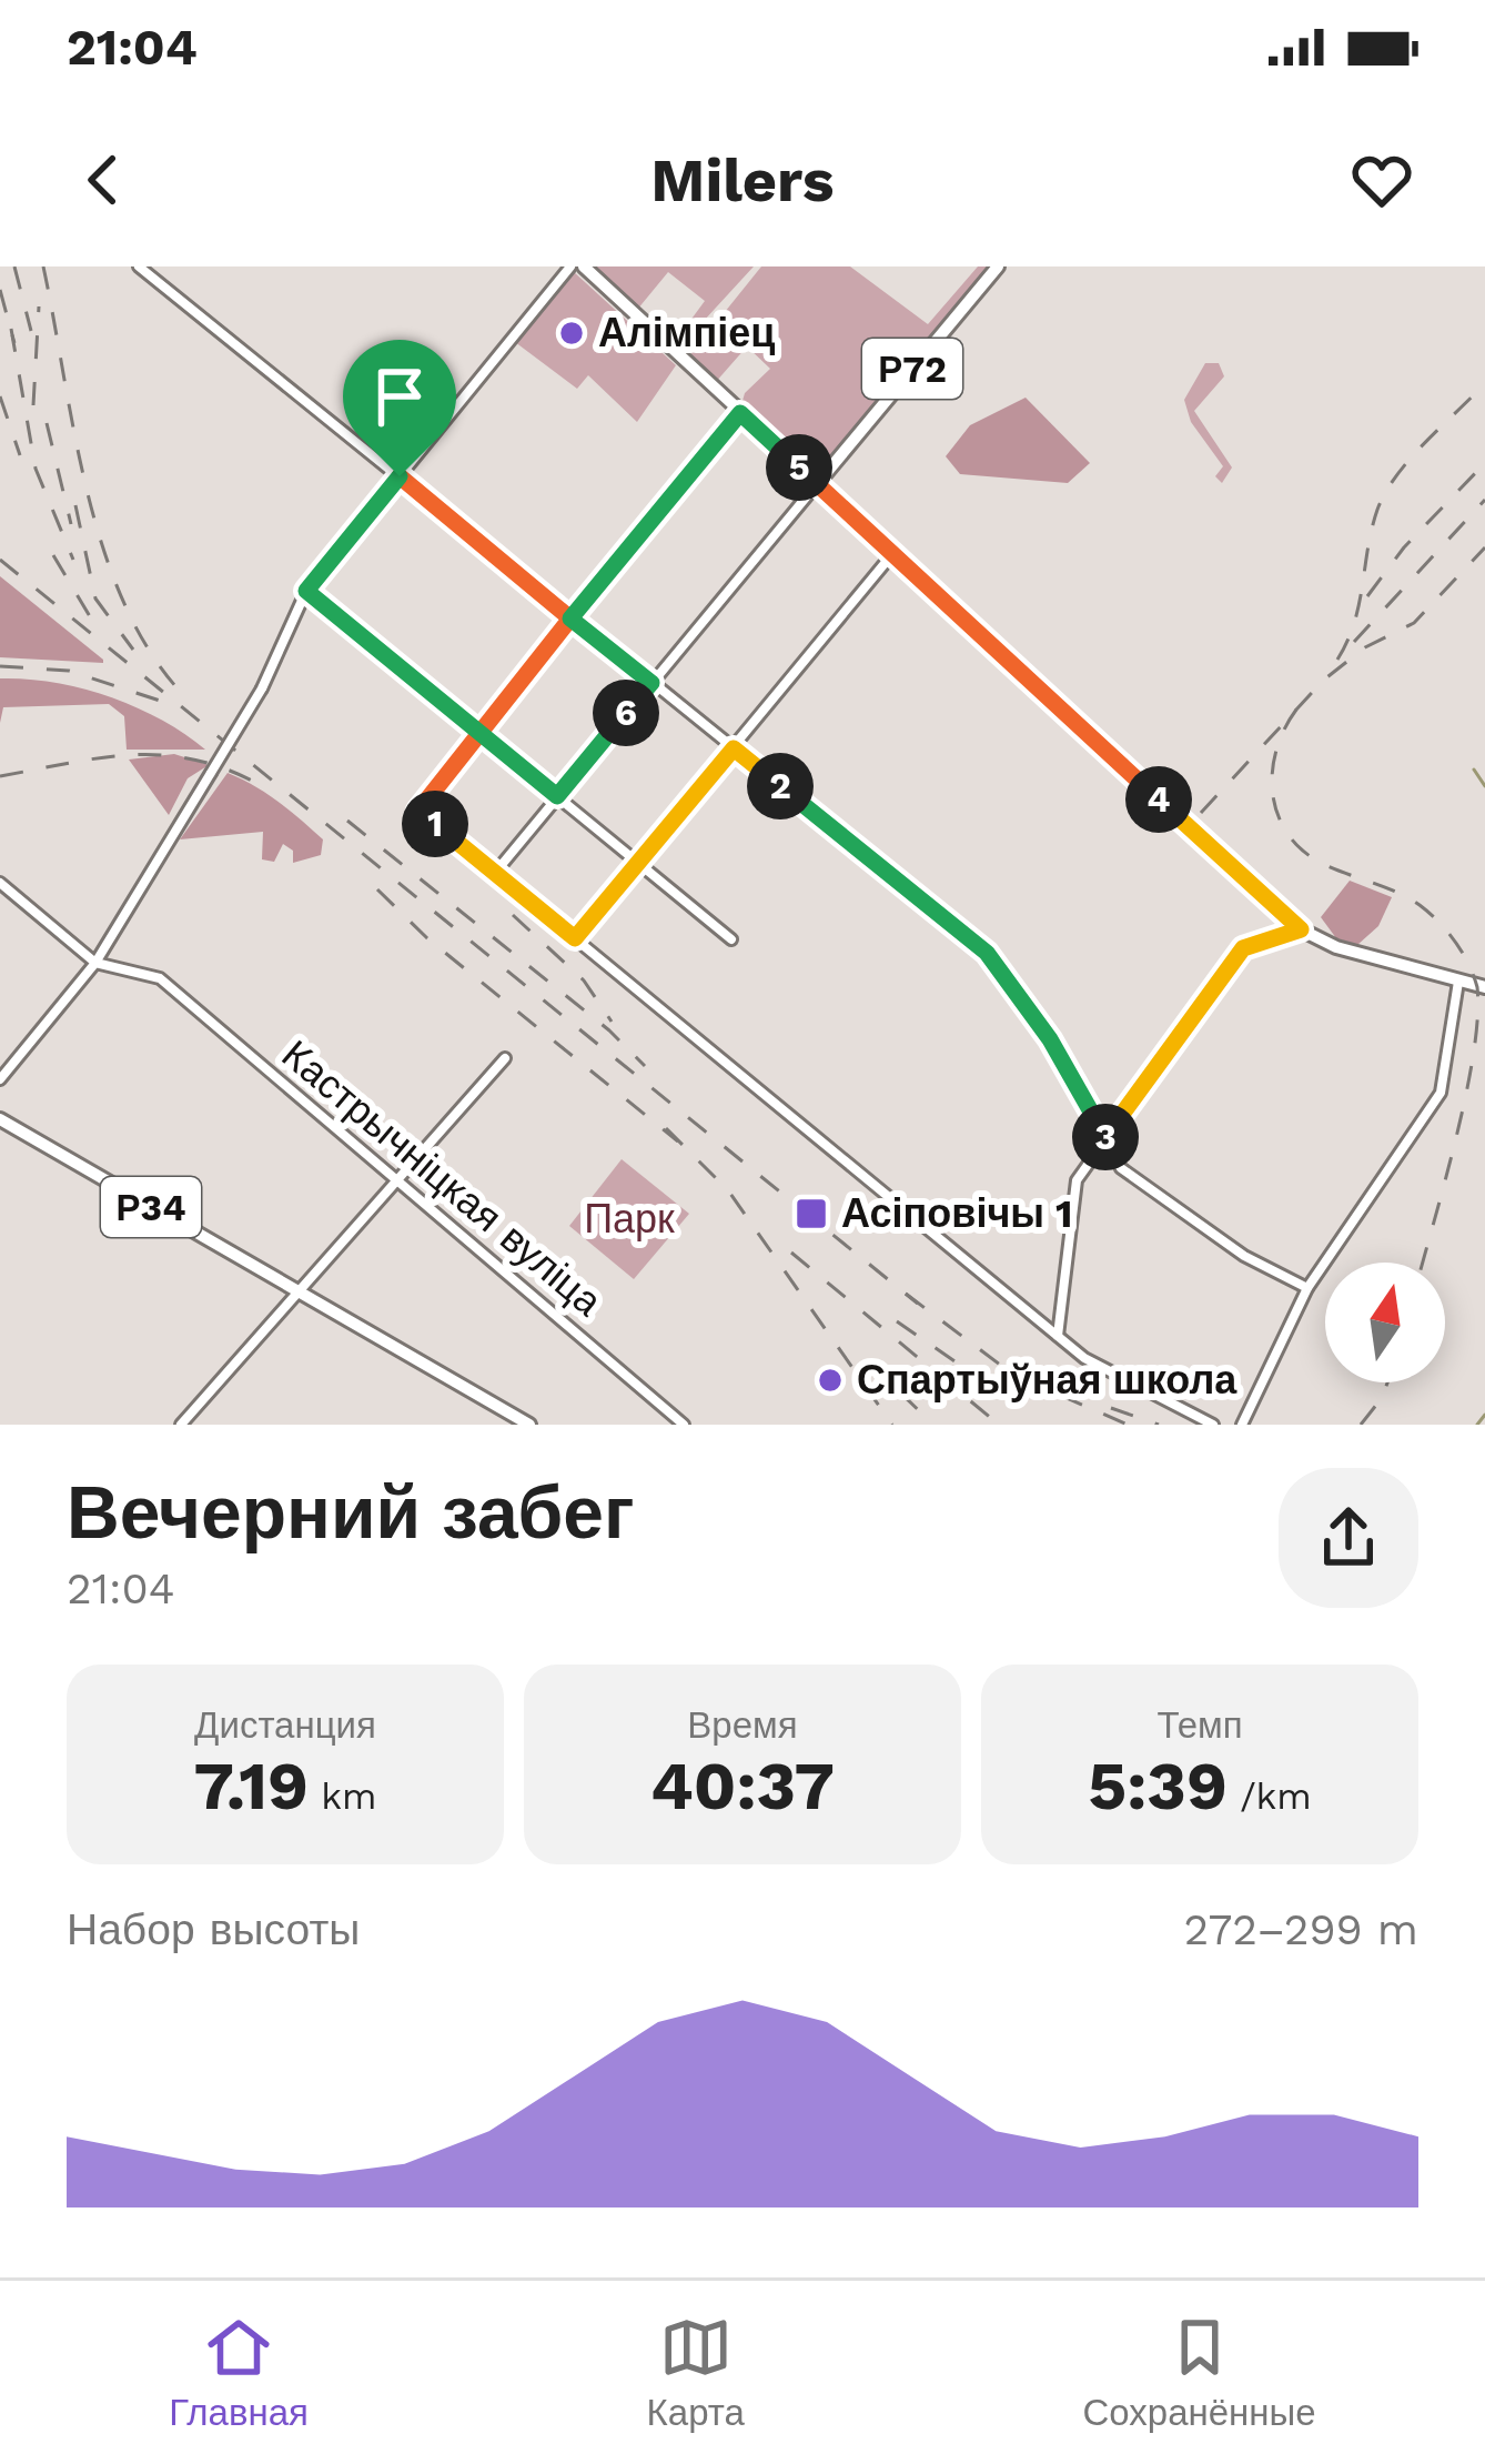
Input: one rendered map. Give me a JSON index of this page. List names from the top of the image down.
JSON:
{
  "streets": {
    "main road": ["Р72", "Р34"],
    "street": ["Кастрычніцкая вуліца"]
  },
  "parks": ["Парк"],
  "places": {
    "other": ["Алімпіец", "Спартыўная школа"],
    "transit": ["Асіповічы 1"]
  },
  "north": "top",
  "page": {
    "status": "21:04",
    "header": "Milers",
    "pins": [
      "5",
      "6",
      "2",
      "4",
      "1",
      "3"
    ],
    "heading": ["Вечерний забег", "21:04"],
    "stats": [
      ["Дистанция", "7.19 km"],
      ["Время", "40:37"],
      ["Темп", "5:39 /km"]
    ],
    "chart": ["Набор высоты", "272–299 m"],
    "tabs": ["Главная", "Карта", "Сохранённые"]
  }
}
